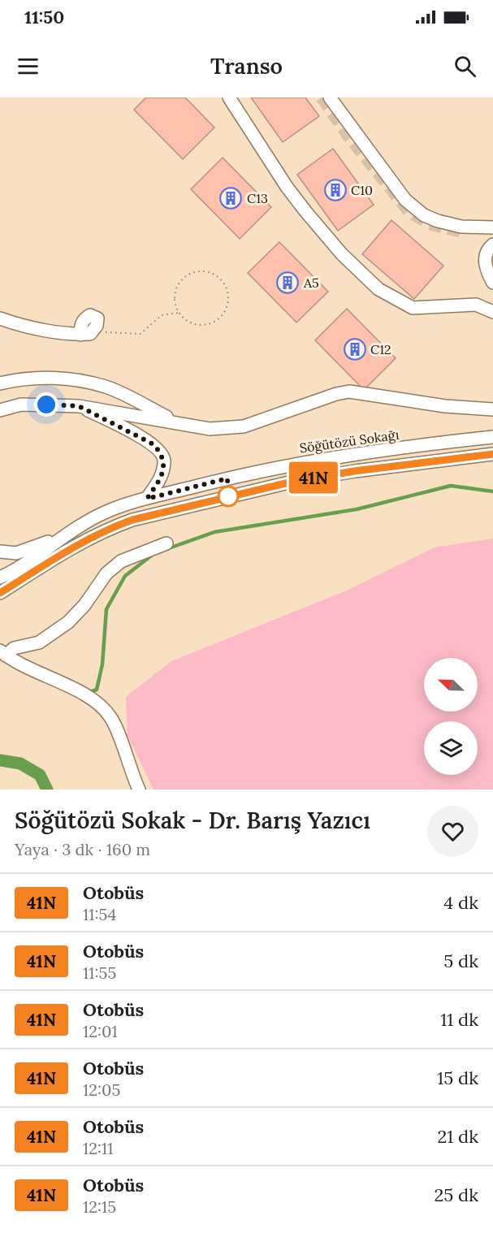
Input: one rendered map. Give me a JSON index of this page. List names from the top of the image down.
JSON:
{
  "streets": {
    "street": ["Söğütözü Sokağı"]
  },
  "places": {
    "building": [
      "C10",
      "C13",
      "A5",
      "C12"
    ]
  },
  "lines": ["bus line 41N"],
  "north": "top left",
  "page": {
    "status": "11:50",
    "header": "Transo",
    "on_map": "41N",
    "heading": ["Söğütözü Sokak - Dr. Barış Yazıcı", "Yaya · 3 dk · 160 m"],
    "list": [
      {
        "mark": "41N",
        "name": "Otobüs",
        "note": "11:54",
        "value": "4 dk"
      },
      {
        "mark": "41N",
        "name": "Otobüs",
        "note": "11:55",
        "value": "5 dk"
      },
      {
        "mark": "41N",
        "name": "Otobüs",
        "note": "12:01",
        "value": "11 dk"
      },
      {
        "mark": "41N",
        "name": "Otobüs",
        "note": "12:05",
        "value": "15 dk"
      },
      {
        "mark": "41N",
        "name": "Otobüs",
        "note": "12:11",
        "value": "21 dk"
      },
      {
        "mark": "41N",
        "name": "Otobüs",
        "note": "12:15",
        "value": "25 dk"
      }
    ]
  }
}
